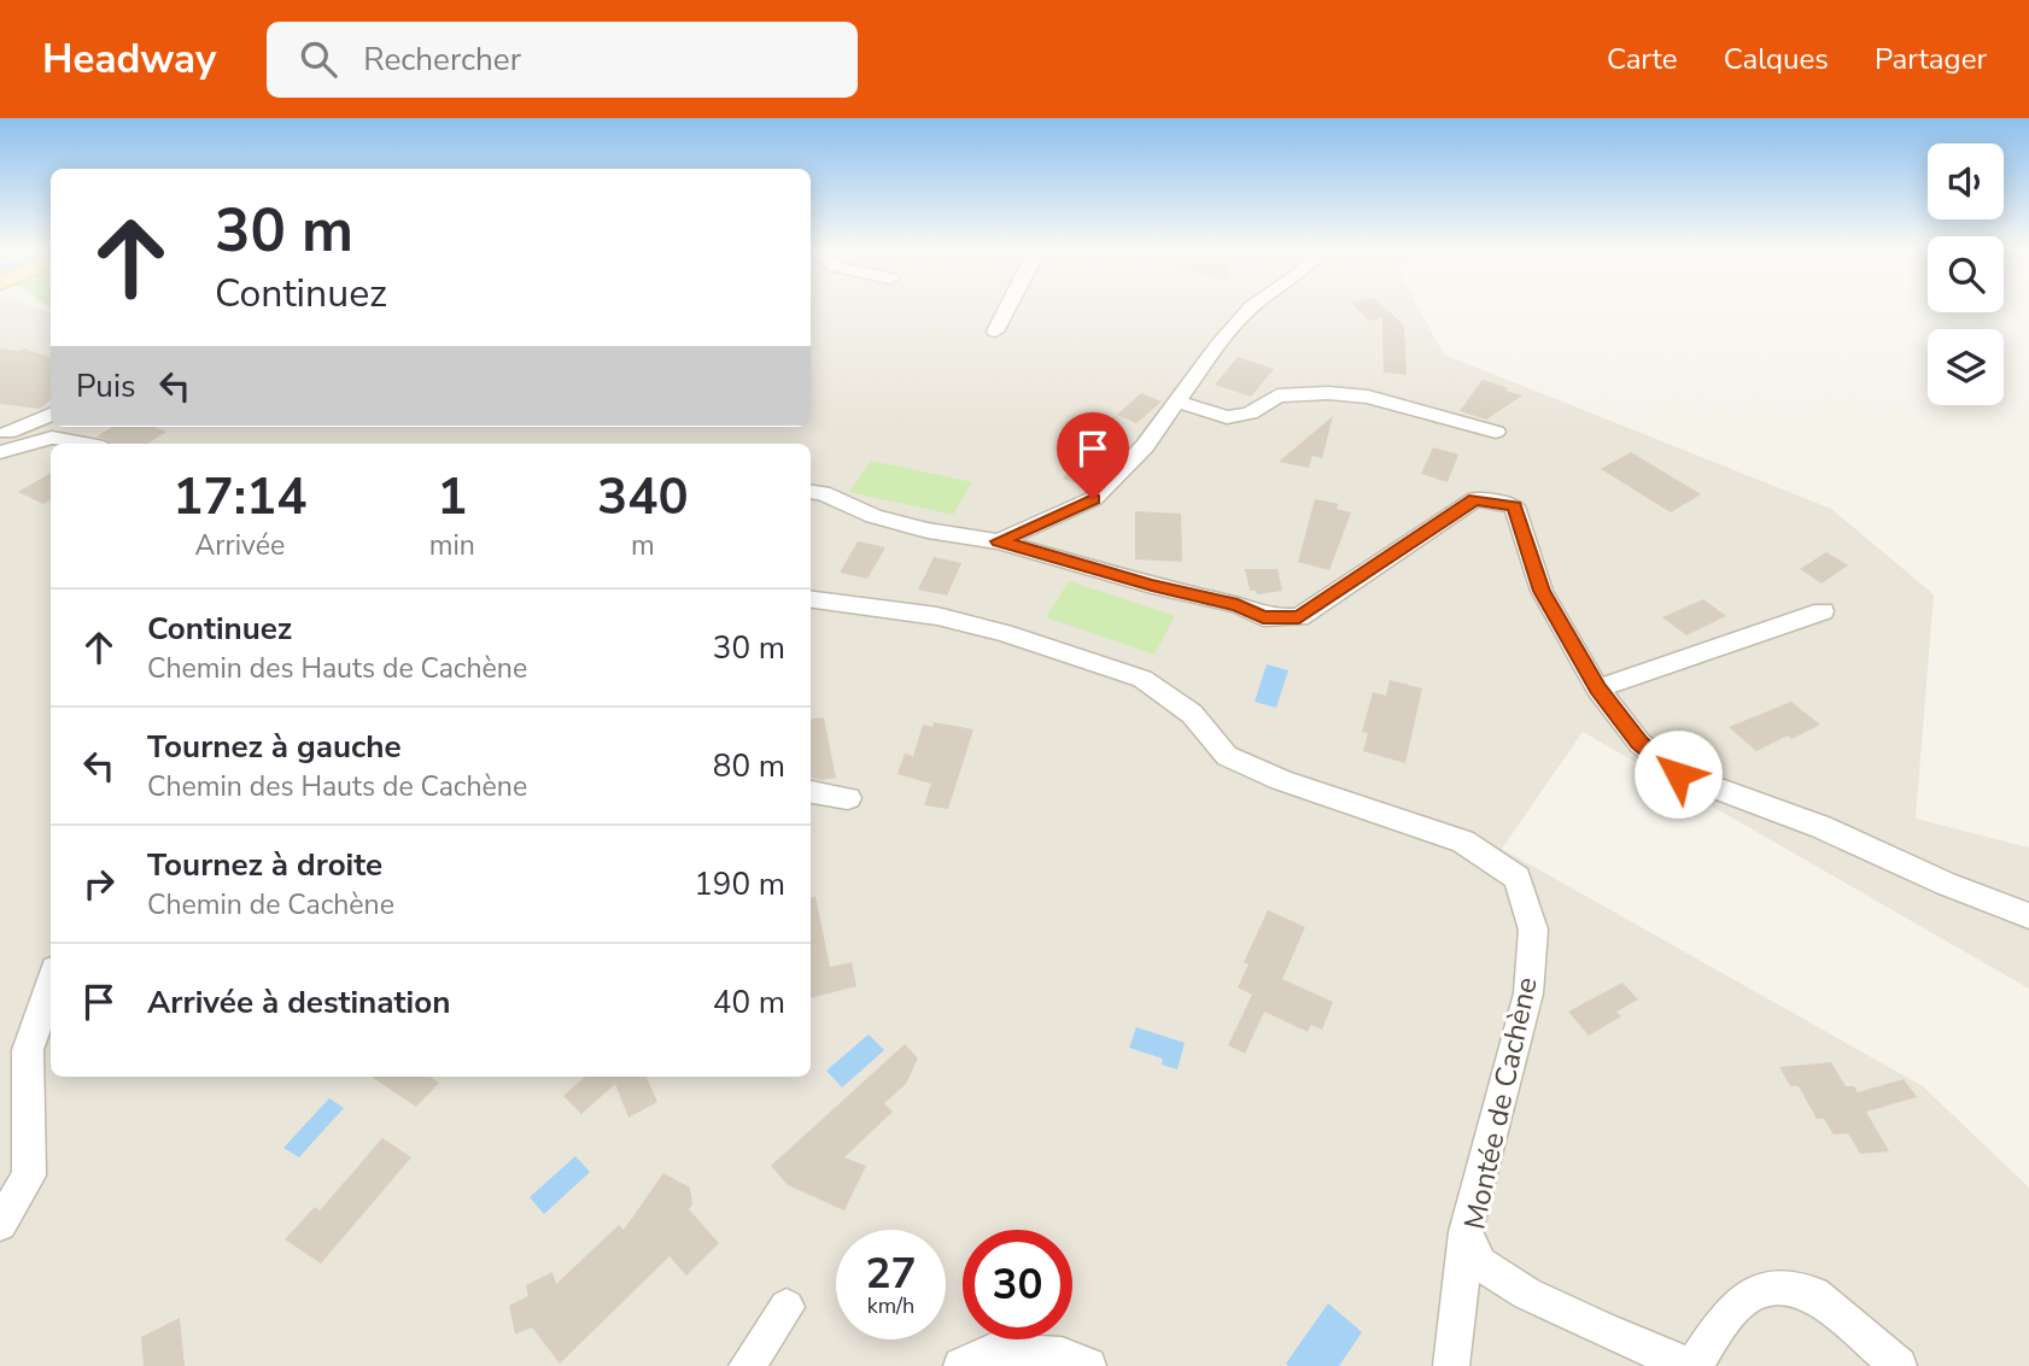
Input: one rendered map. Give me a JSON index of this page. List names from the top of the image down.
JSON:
{
  "streets": {
    "street": ["Montée de Cachène"]
  },
  "page": {
    "header": "Headway",
    "search": "Rechercher",
    "nav": ["Carte", "Calques", "Partager"],
    "turn": ["30 m", "Continuez"],
    "then": "Puis",
    "eta": [
      "17:14",
      "Arrivée",
      "1",
      "min",
      "340",
      "m"
    ],
    "list": [
      {
        "name": "Continuez",
        "note": "Chemin des Hauts de Cachène",
        "value": "30 m"
      },
      {
        "name": "Tournez à gauche",
        "note": "Chemin des Hauts de Cachène",
        "value": "80 m"
      },
      {
        "name": "Tournez à droite",
        "note": "Chemin de Cachène",
        "value": "190 m"
      },
      {
        "name": "Arrivée à destination",
        "value": "40 m"
      }
    ],
    "speed": "27 km/h",
    "limit": "30"
  }
}
